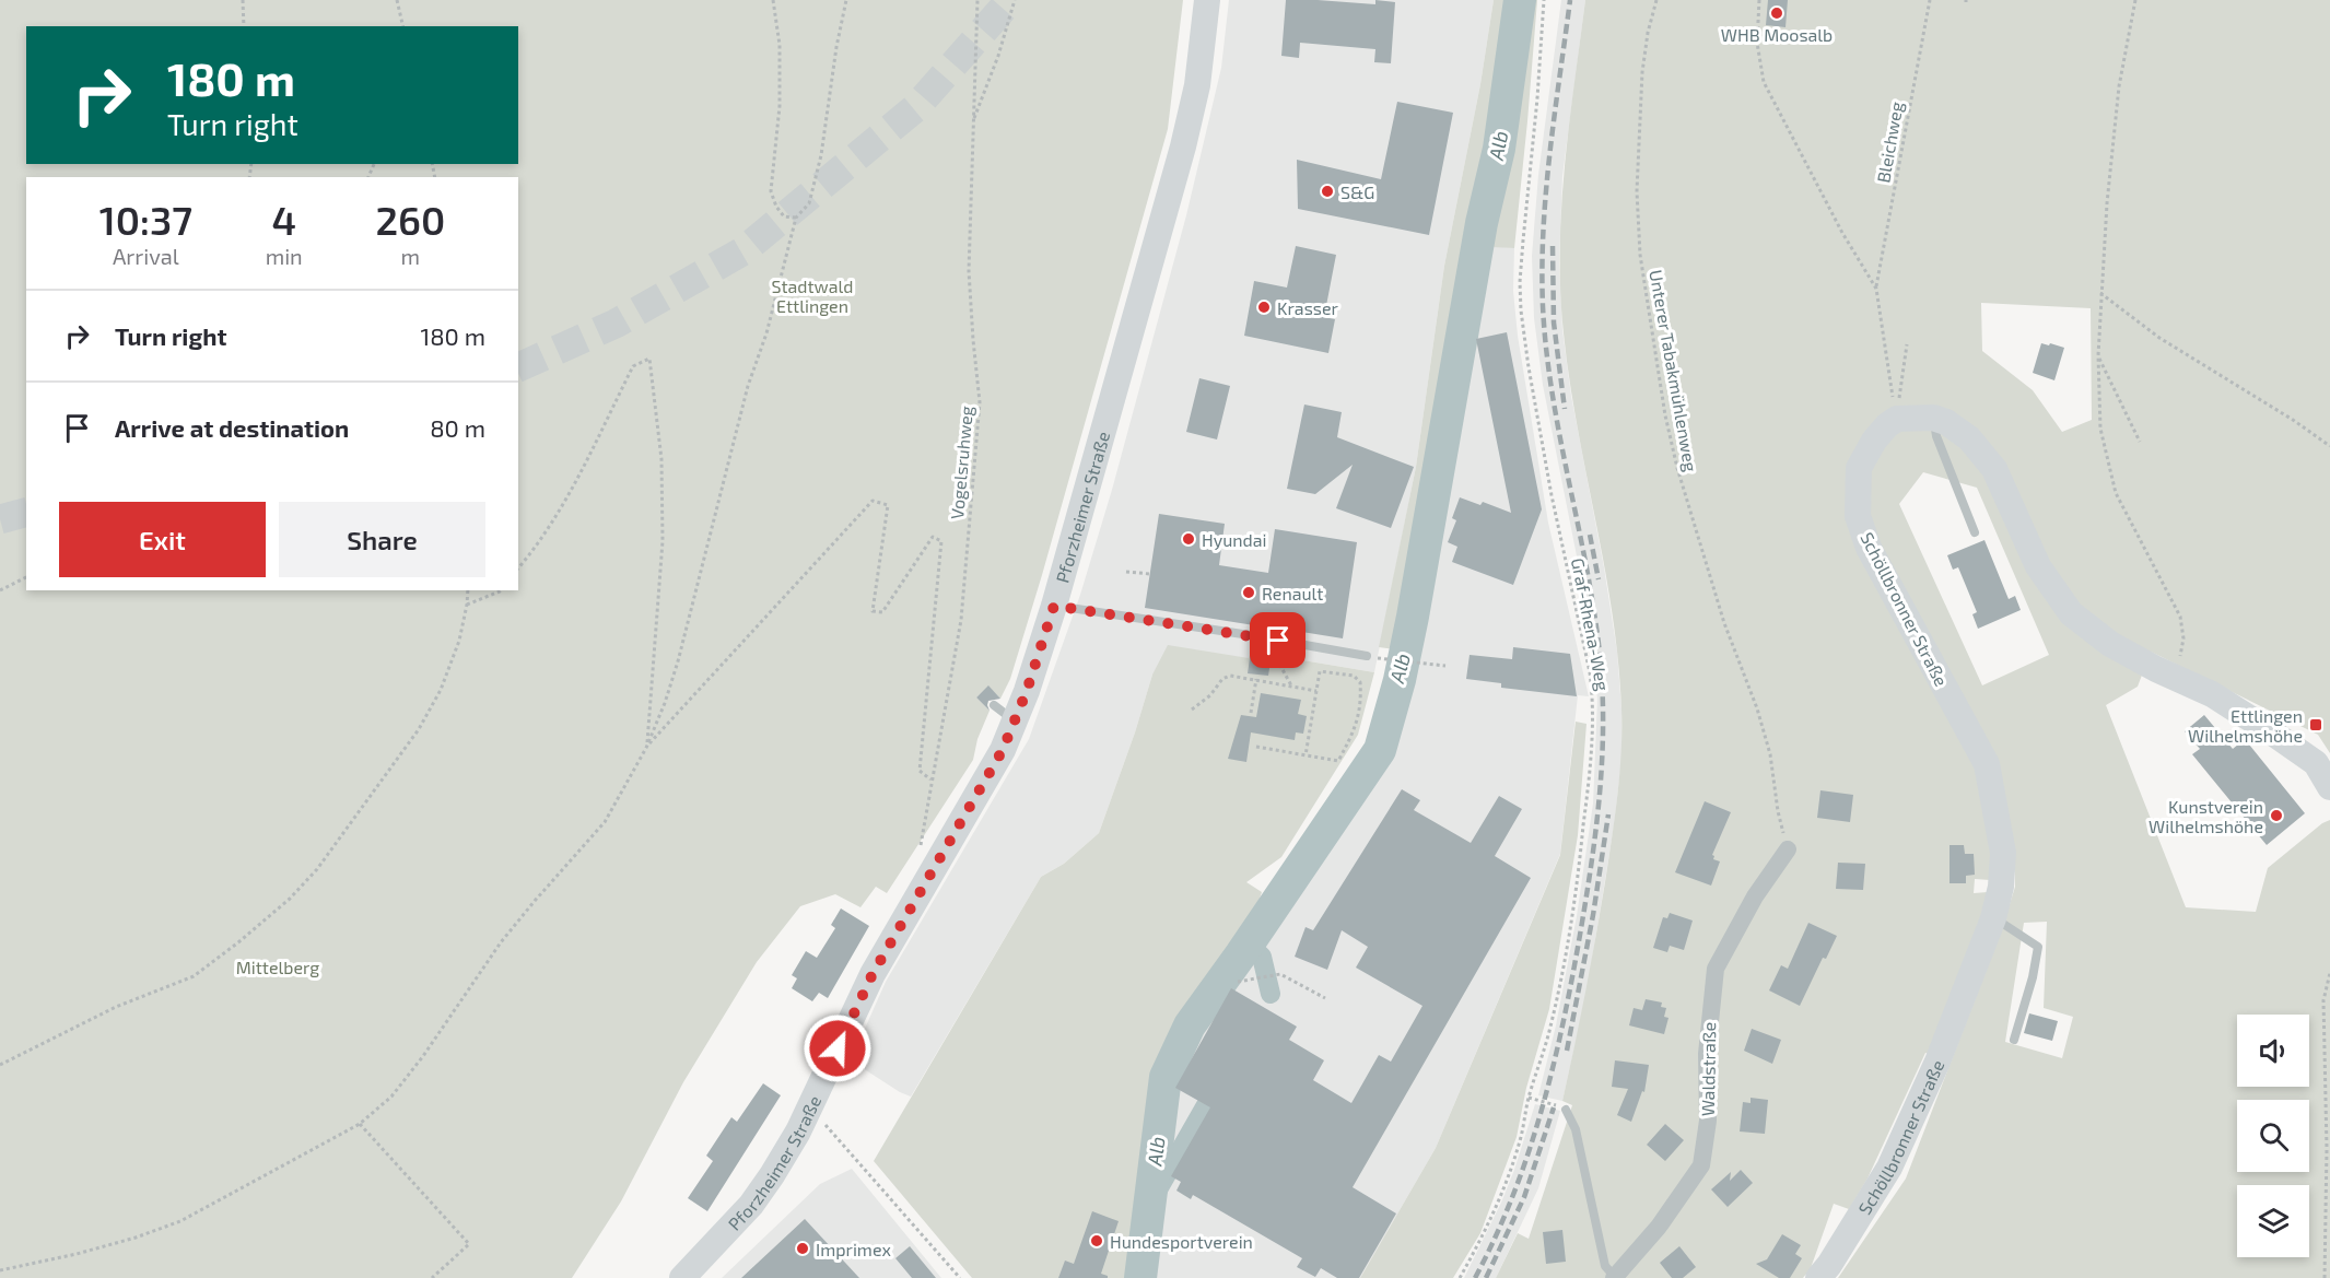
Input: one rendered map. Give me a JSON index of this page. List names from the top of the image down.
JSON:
{
  "streets": {
    "main road": ["Pforzheimer Straße", "Schöllbronner Straße"],
    "street": ["Waldstraße"],
    "path": [
      "Bleichweg",
      "Unterer Tabakmühlenweg",
      "Vogelsruhweg",
      "Graf-Rhena-Weg"
    ]
  },
  "crossings": [
    ["Unterer Tabakmühlenweg", "Waldstraße"]
  ],
  "water": ["Alb"],
  "parks": ["Stadtwald Ettlingen", "Mittelberg"],
  "places": {
    "other": [
      "WHB Moosalb",
      "S&G",
      "Krasser",
      "Hyundai",
      "Renault",
      "Kunstverein Wilhelmshöhe",
      "Hundesportverein",
      "Imprimex"
    ],
    "transit": ["Ettlingen Wilhelmshöhe"]
  },
  "page": {
    "turn": ["180 m", "Turn right"],
    "eta": [
      "10:37",
      "Arrival",
      "4",
      "min",
      "260",
      "m"
    ],
    "list": [
      {
        "name": "Turn right",
        "value": "180 m"
      },
      {
        "name": "Arrive at destination",
        "value": "80 m"
      }
    ],
    "buttons": ["Exit", "Share"]
  }
}
